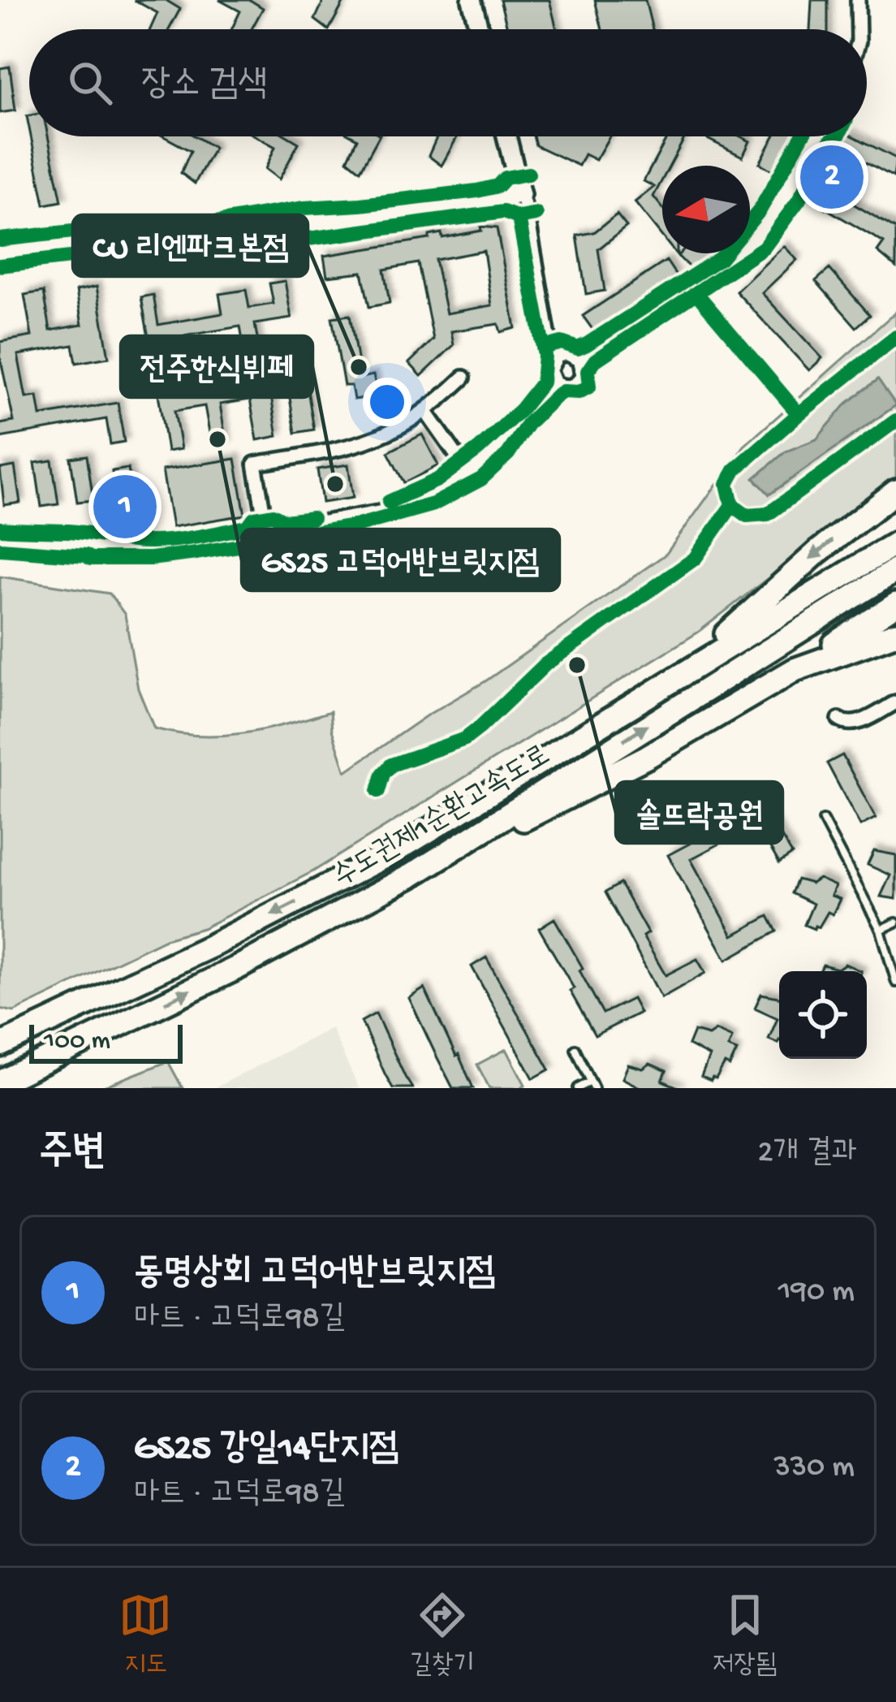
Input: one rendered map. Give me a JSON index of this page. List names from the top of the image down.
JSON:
{
  "streets": {
    "highway": ["수도권제1순환고속도로"]
  },
  "places": [
    "CU 리엔파크본점",
    "GS25 고덕어반브릿지점",
    "전주한식뷔페",
    "솔뜨락공원"
  ],
  "scale_bar": "100 m",
  "north": "left",
  "page": {
    "search": "장소 검색",
    "pins": ["2", "1"],
    "scale": "100 m",
    "heading": ["주변", "2개 결과"],
    "list": [
      {
        "mark": "1",
        "name": "동명상회 고덕어반브릿지점",
        "note": "마트 · 고덕로98길",
        "value": "190 m"
      },
      {
        "mark": "2",
        "name": "GS25 강일14단지점",
        "note": "마트 · 고덕로98길",
        "value": "330 m"
      }
    ],
    "nav": ["지도", "길찾기", "저장됨"]
  }
}
